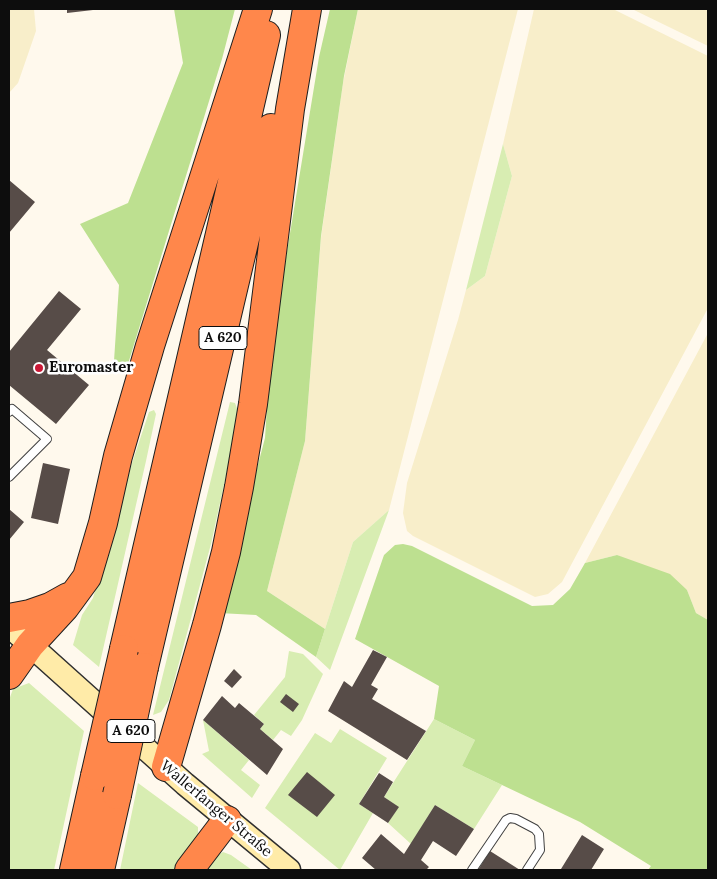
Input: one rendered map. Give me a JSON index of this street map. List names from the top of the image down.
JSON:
{
  "streets": {
    "highway": ["A 620"],
    "main road": ["Wallerfanger Straße"]
  },
  "places": ["Euromaster"]
}
